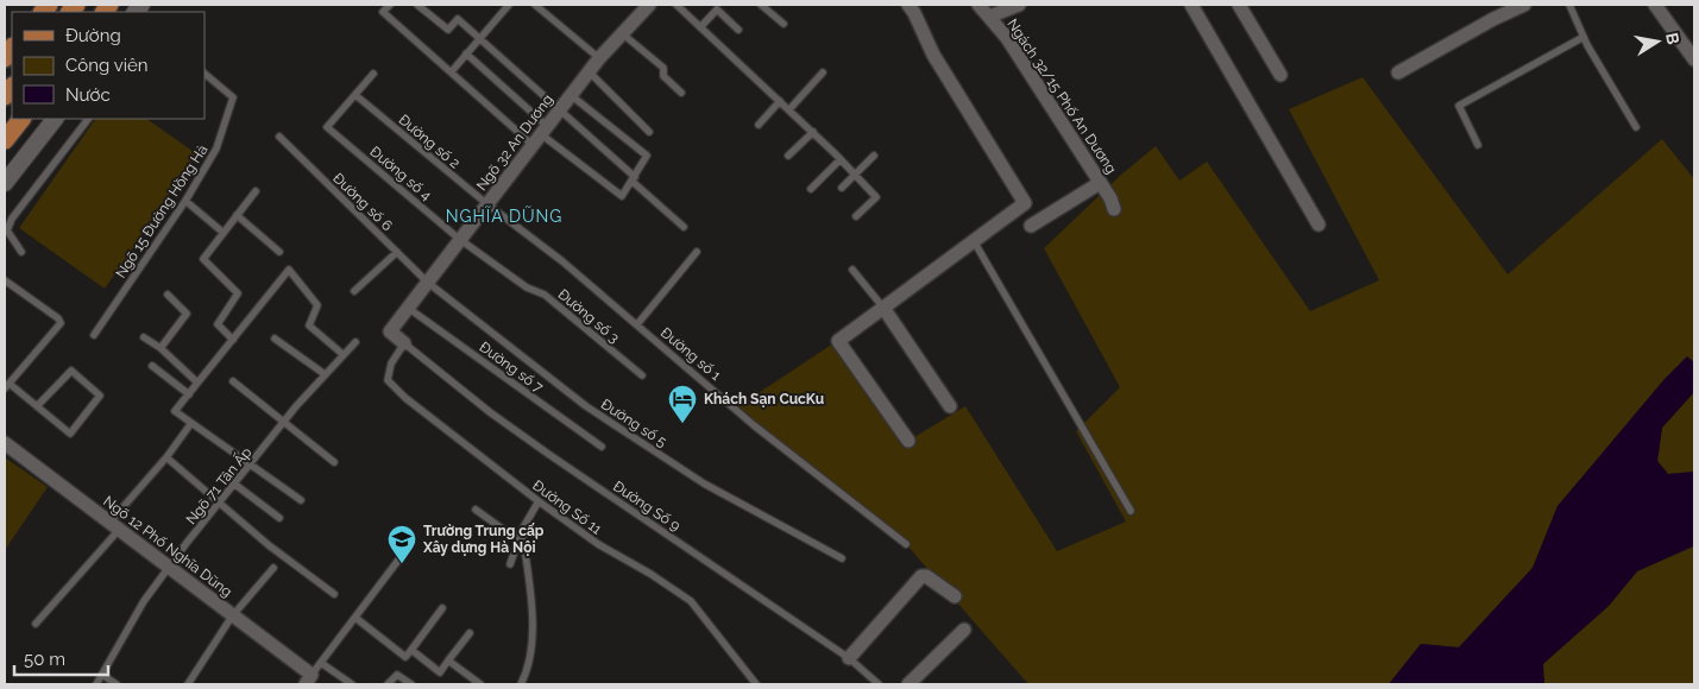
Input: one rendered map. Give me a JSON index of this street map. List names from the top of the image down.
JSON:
{
  "streets": {
    "street": ["Ngách 32/15 Phố An Dương", "Ngõ 32 An Dương", "Ngõ 12 Phố Nghĩa Dũng"],
    "lane": [
      "Đường số 2",
      "Đường số 4",
      "Đường số 6",
      "Ngõ 15 Đường Hồng Hà",
      "Đường số 3",
      "Đường số 1",
      "Đường số 7",
      "Đường số 5",
      "Ngõ 71 Tân Ấp",
      "Đường Số 9",
      "Đường Số 11"
    ]
  },
  "crossings": [
    ["Đường số 2", "Ngõ 32 An Dương"],
    ["Đường số 2", "Đường số 4"],
    ["Đường số 2", "Đường số 1"],
    ["Ngõ 32 An Dương", "Đường số 4"],
    ["Ngõ 32 An Dương", "Đường số 6"],
    ["Ngõ 32 An Dương", "Đường số 3"],
    ["Ngõ 32 An Dương", "Đường số 1"],
    ["Ngõ 32 An Dương", "Đường số 7"],
    ["Ngõ 32 An Dương", "Đường số 5"],
    ["Ngõ 32 An Dương", "Đường Số 9"],
    ["Ngõ 32 An Dương", "Đường Số 11"],
    ["Đường số 4", "Đường số 3"],
    ["Đường số 6", "Đường số 5"],
    ["Ngõ 71 Tân Ấp", "Ngõ 12 Phố Nghĩa Dũng"],
    ["Đường Số 9", "Đường Số 11"]
  ],
  "districts": ["NGHĨA DŨNG"],
  "places": {
    "hotel": ["Khách Sạn CucKu"],
    "school or university": ["Trường Trung cấp Xây dựng Hà Nội"]
  },
  "legend": ["Đường", "Công viên", "Nước"],
  "scale_bar": "50 m",
  "north": "right"
}
